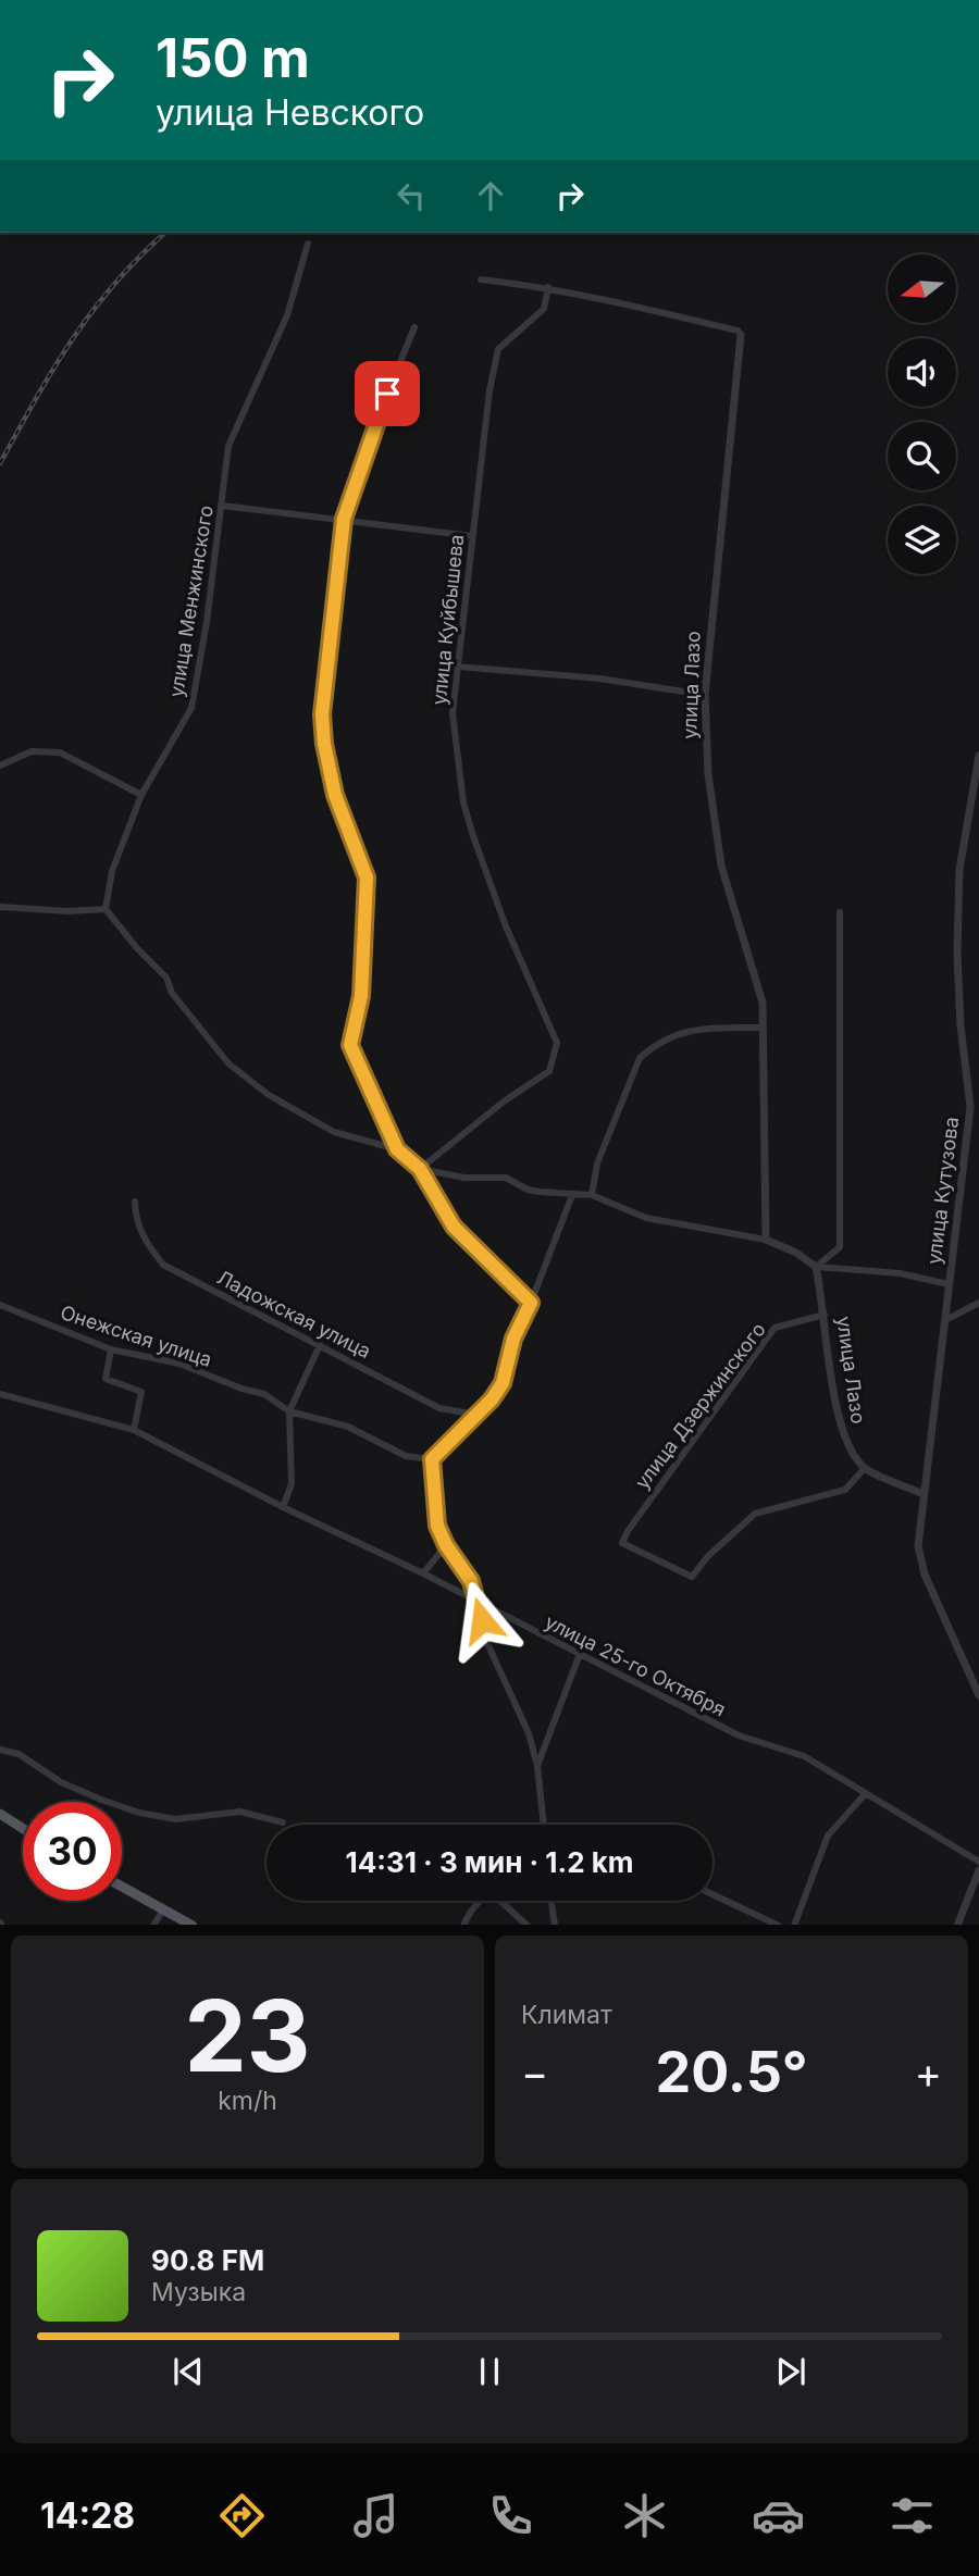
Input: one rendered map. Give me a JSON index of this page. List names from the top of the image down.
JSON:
{
  "streets": {
    "street": [
      "улица Менжинского",
      "улица Куйбышева",
      "улица Лазо",
      "улица Кутузова",
      "Ладожская улица",
      "Онежская улица",
      "улица Дзержинского",
      "улица 25-го Октября"
    ]
  },
  "crossings": [
    ["улица Куйбышева", "улица Лазо"],
    ["улица Лазо", "улица Дзержинского"]
  ],
  "north": "left",
  "page": {
    "turn": ["150 m", "улица Невского"],
    "limit": "30",
    "trip": "14:31 · 3 мин · 1.2 km",
    "tile": [
      ["23", "km/h"],
      "Климат"
    ],
    "heat": ["−", "20.5°", "+"],
    "song": ["90.8 FM", "Музыка"],
    "tabs": "14:28"
  }
}
